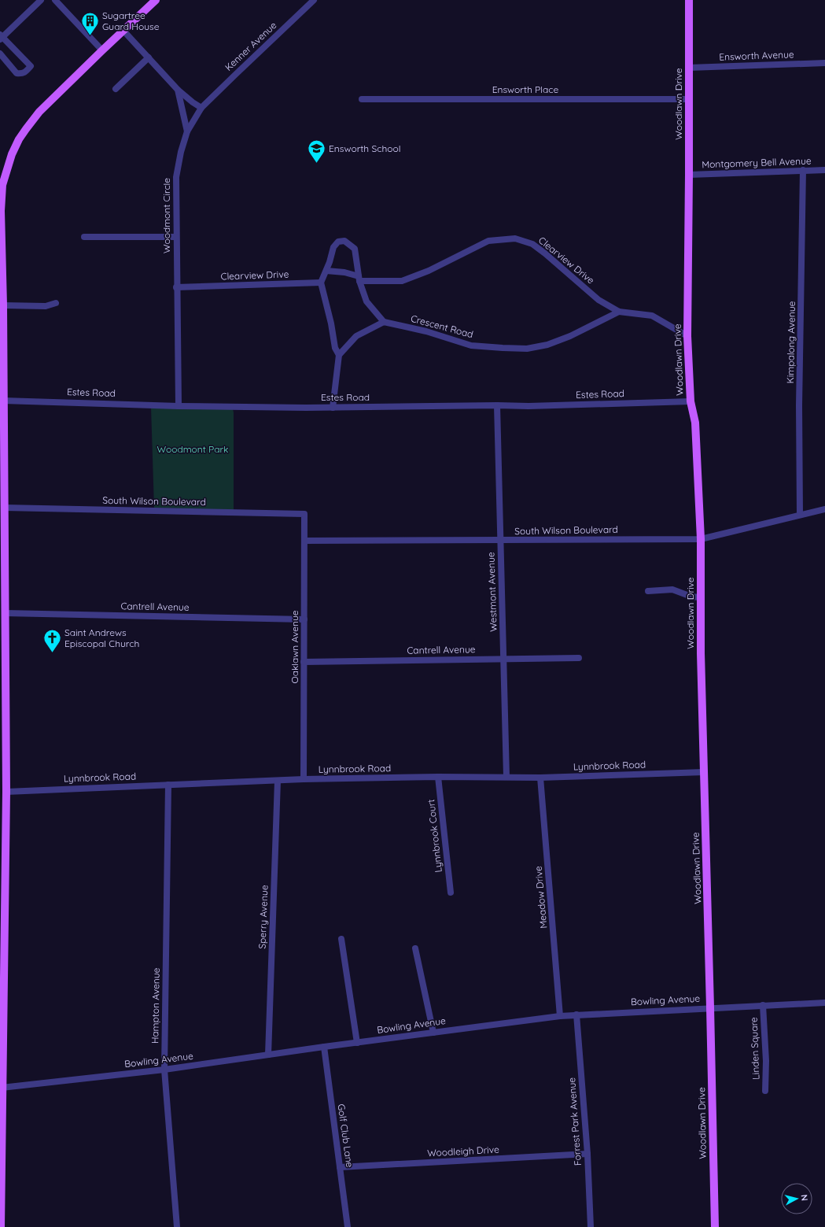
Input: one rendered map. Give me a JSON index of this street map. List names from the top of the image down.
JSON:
{
  "streets": {
    "main road": ["Woodlawn Drive"],
    "street": [
      "Kenner Avenue",
      "Ensworth Avenue",
      "Ensworth Place",
      "Montgomery Bell Avenue",
      "Woodmont Circle",
      "Clearview Drive",
      "Crescent Road",
      "Kimpalong Avenue",
      "Estes Road",
      "South Wilson Boulevard",
      "Westmont Avenue",
      "Cantrell Avenue",
      "Oaklawn Avenue",
      "Lynnbrook Road",
      "Lynnbrook Court",
      "Meadow Drive",
      "Sperry Avenue",
      "Bowling Avenue",
      "Hampton Avenue",
      "Linden Square",
      "Forrest Park Avenue",
      "Golf Club Lane",
      "Woodleigh Drive"
    ]
  },
  "crossings": [
    ["Kenner Avenue", "Woodmont Circle"],
    ["Ensworth Avenue", "Woodlawn Drive"],
    ["Ensworth Place", "Woodlawn Drive"],
    ["Woodlawn Drive", "Montgomery Bell Avenue"],
    ["Woodlawn Drive", "Clearview Drive"],
    ["Woodlawn Drive", "Estes Road"],
    ["Woodlawn Drive", "South Wilson Boulevard"],
    ["Woodlawn Drive", "Lynnbrook Road"],
    ["Woodlawn Drive", "Bowling Avenue"],
    ["Montgomery Bell Avenue", "Kimpalong Avenue"],
    ["Woodmont Circle", "Clearview Drive"],
    ["Woodmont Circle", "Estes Road"],
    ["Clearview Drive", "Crescent Road"],
    ["Kimpalong Avenue", "South Wilson Boulevard"],
    ["Estes Road", "Westmont Avenue"],
    ["South Wilson Boulevard", "Westmont Avenue"],
    ["South Wilson Boulevard", "Oaklawn Avenue"],
    ["Westmont Avenue", "Cantrell Avenue"],
    ["Westmont Avenue", "Lynnbrook Road"],
    ["Cantrell Avenue", "Oaklawn Avenue"],
    ["Oaklawn Avenue", "Lynnbrook Road"],
    ["Lynnbrook Road", "Lynnbrook Court"],
    ["Lynnbrook Road", "Meadow Drive"],
    ["Lynnbrook Road", "Sperry Avenue"],
    ["Lynnbrook Road", "Hampton Avenue"],
    ["Meadow Drive", "Bowling Avenue"],
    ["Sperry Avenue", "Bowling Avenue"],
    ["Bowling Avenue", "Hampton Avenue"],
    ["Bowling Avenue", "Linden Square"],
    ["Bowling Avenue", "Forrest Park Avenue"],
    ["Bowling Avenue", "Golf Club Lane"],
    ["Forrest Park Avenue", "Woodleigh Drive"],
    ["Golf Club Lane", "Woodleigh Drive"]
  ],
  "parks": ["Woodmont Park"],
  "places": {
    "building": ["Sugartree Guard House"],
    "school or university": ["Ensworth School"],
    "church": ["Saint Andrews Episcopal Church"]
  },
  "north": "right"
}
